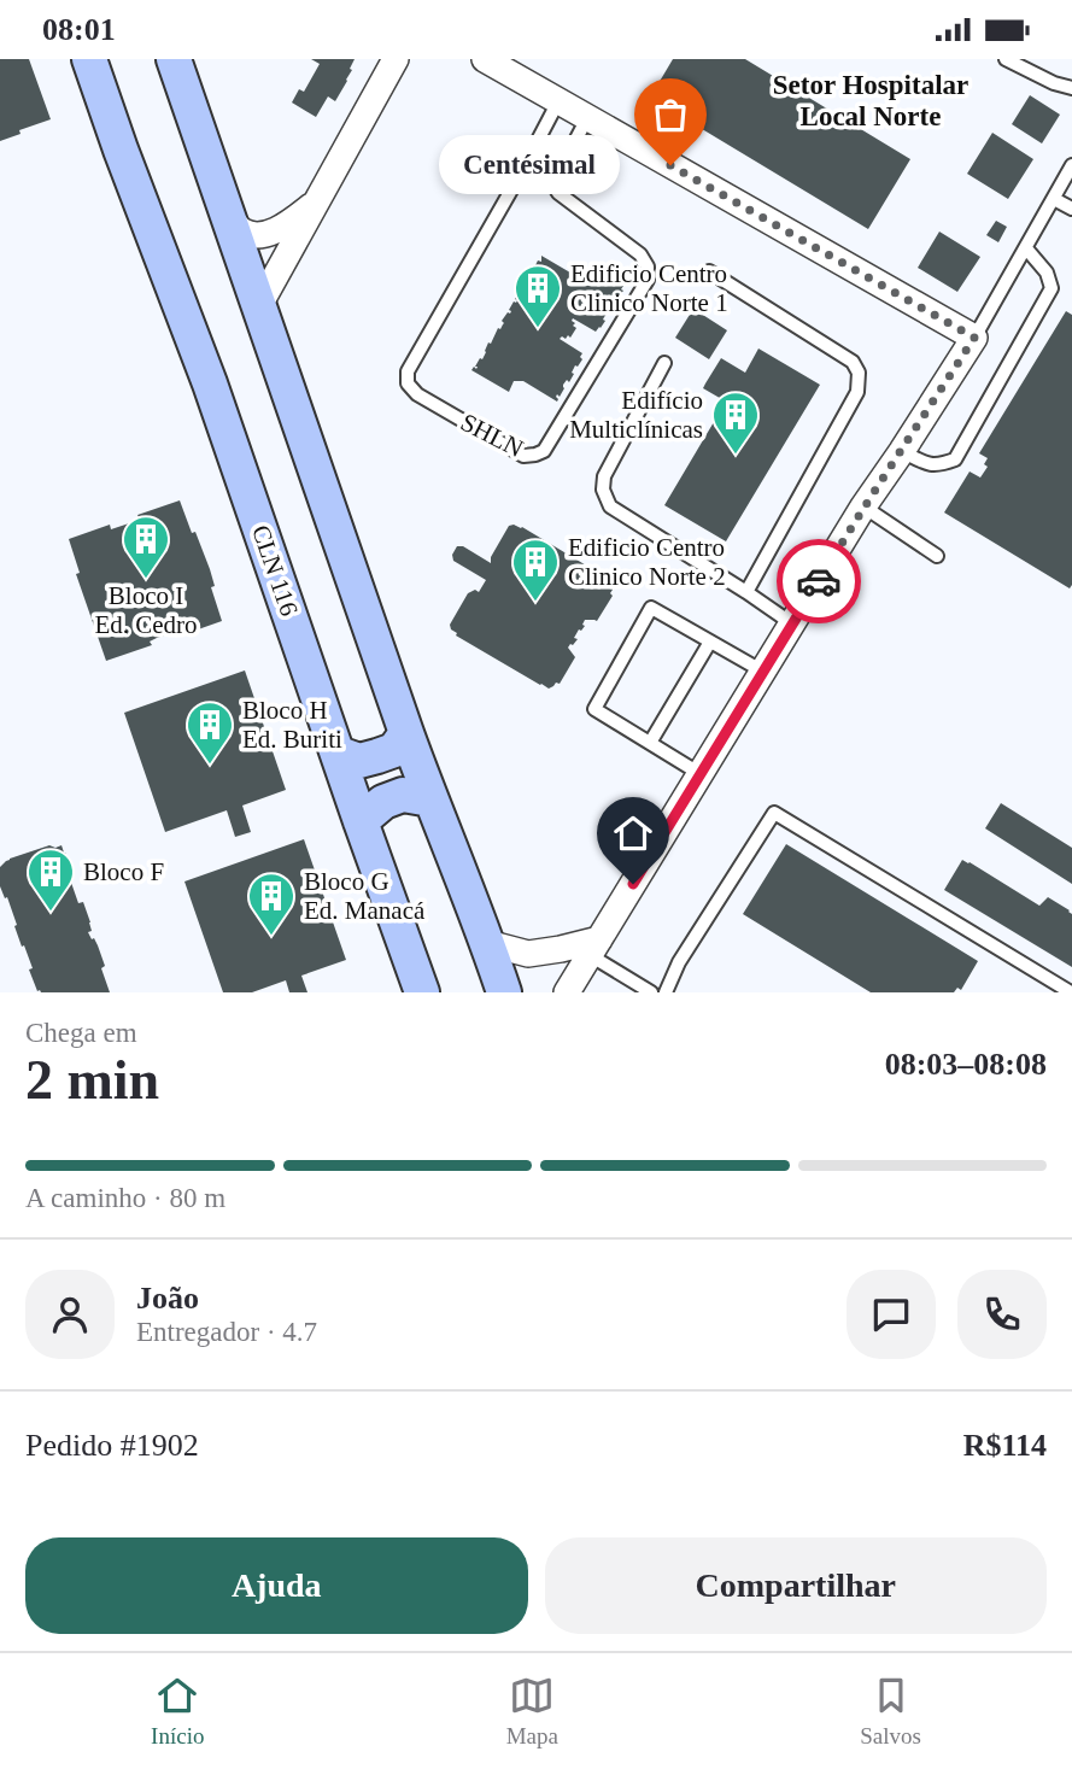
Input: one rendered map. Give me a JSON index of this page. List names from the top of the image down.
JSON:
{
  "streets": {
    "main road": ["CLN 116"],
    "lane": ["SHLN"]
  },
  "districts": ["Setor Hospitalar Local Norte"],
  "places": {
    "other": ["Centésimal"],
    "building": [
      "Edificio Centro Clinico Norte 1",
      "Edifício Multiclínicas",
      "Bloco I Ed. Cedro",
      "Edificio Centro Clinico Norte 2",
      "Bloco H Ed. Buriti",
      "Bloco F",
      "Bloco G Ed. Manacá"
    ]
  },
  "page": {
    "status": "08:01",
    "bubble": "Centésimal",
    "heading": ["2 min", "Chega em", "08:03–08:08"],
    "panel": [
      "João",
      "Entregador · 4.7",
      "Pedido #1902",
      "R$114"
    ],
    "bar": "A caminho · 80 m",
    "buttons": ["Ajuda", "Compartilhar"],
    "tabs": ["Início", "Mapa", "Salvos"]
  }
}
